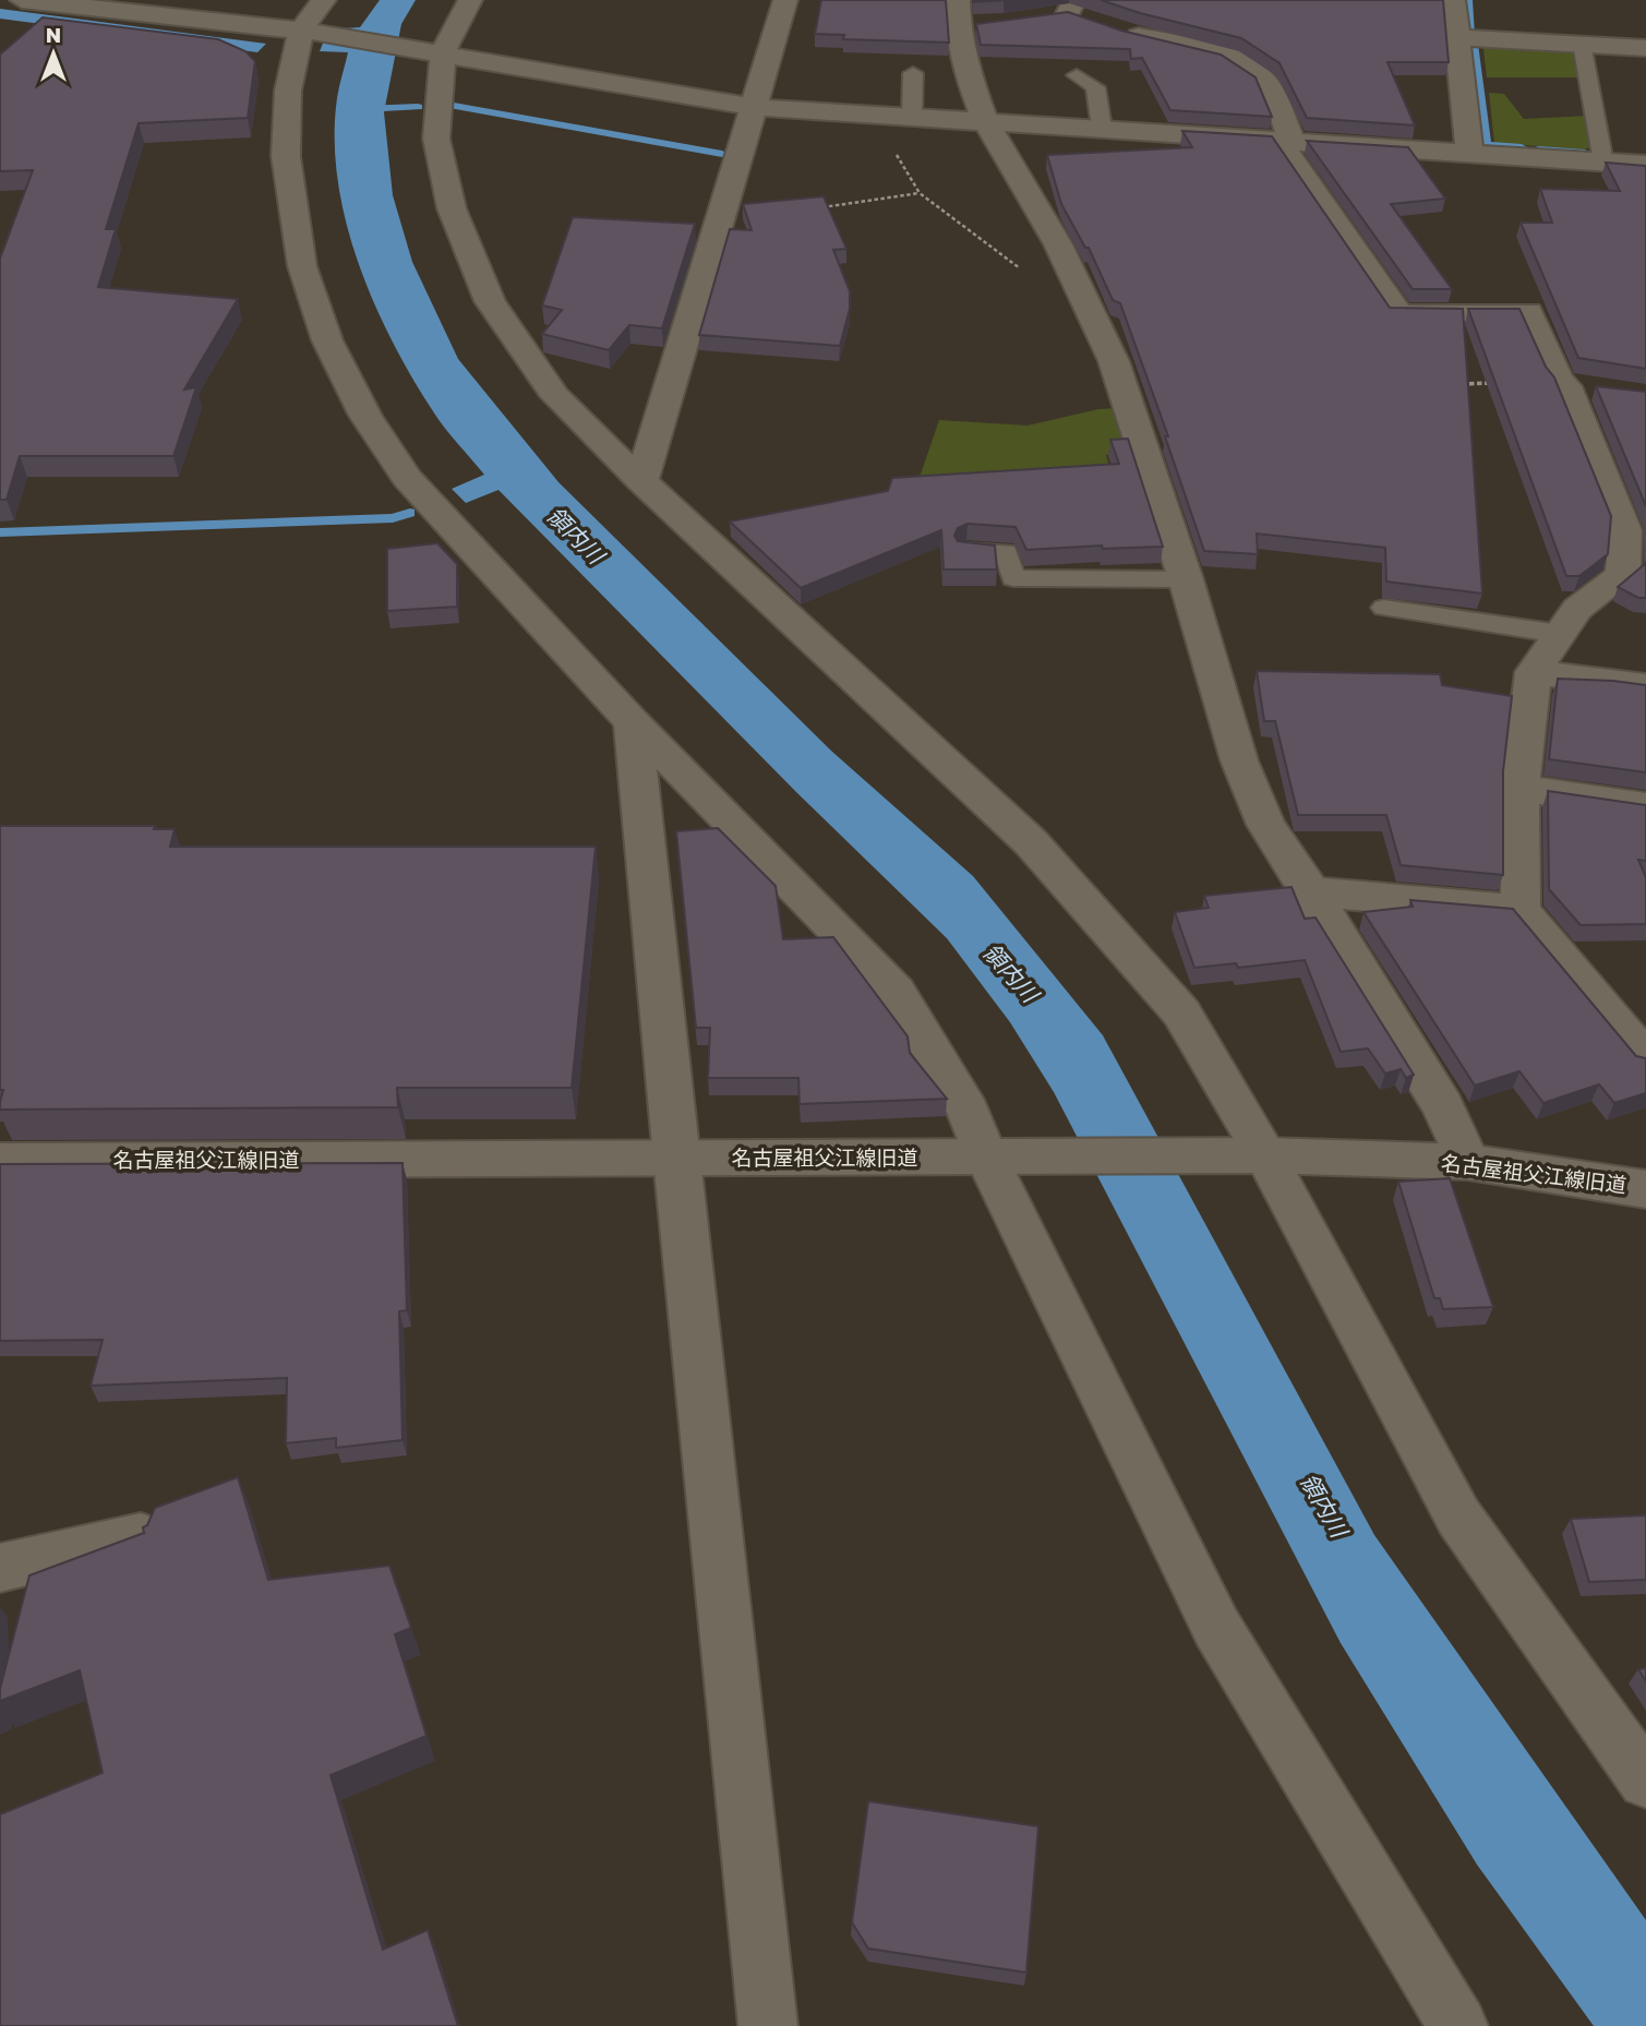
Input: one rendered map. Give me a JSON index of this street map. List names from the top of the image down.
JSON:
{
  "streets": {
    "street": ["名古屋祖父江線旧道"]
  },
  "water": ["領内川"],
  "north": "top"
}
